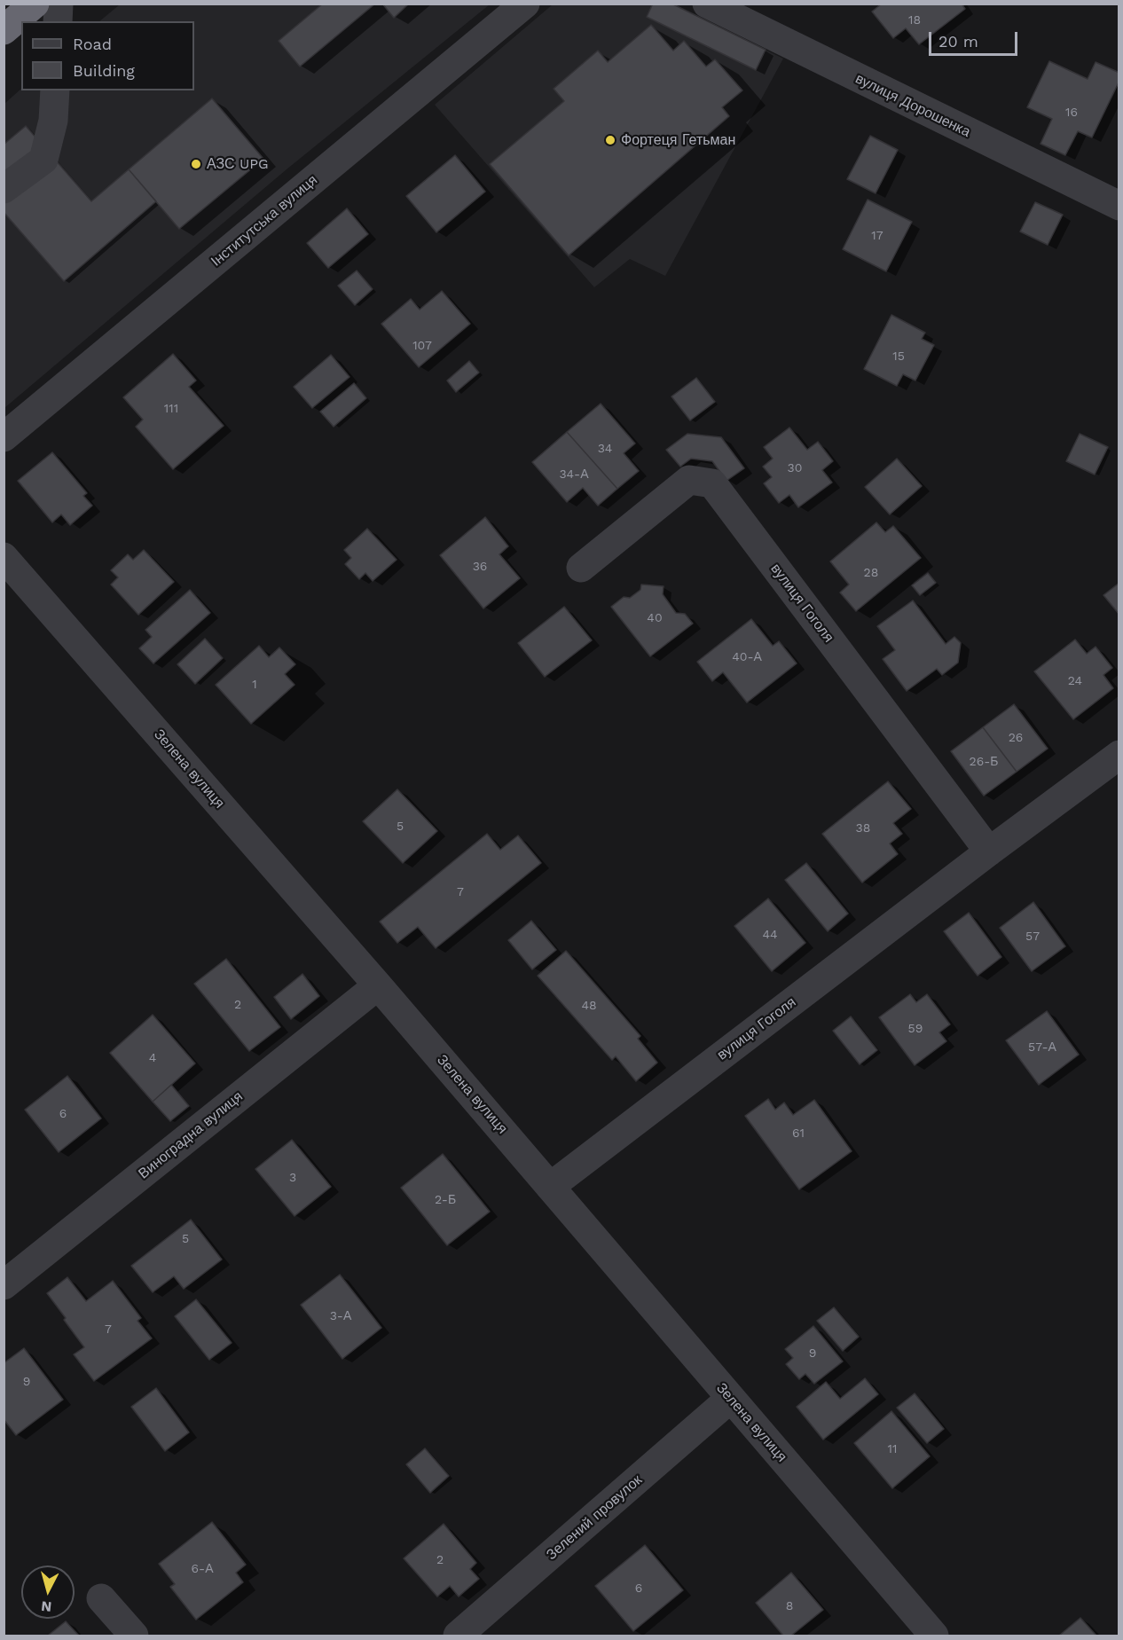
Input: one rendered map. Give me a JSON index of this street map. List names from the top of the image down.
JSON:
{
  "streets": {
    "street": [
      "вулиця Дорошенка",
      "Інститутська вулиця",
      "вулиця Гоголя",
      "Зелена вулиця",
      "Виноградна вулиця",
      "Зелений провулок"
    ]
  },
  "crossings": [
    ["вулиця Гоголя", "Зелена вулиця"],
    ["Зелена вулиця", "Виноградна вулиця"],
    ["Зелена вулиця", "Зелений провулок"]
  ],
  "places": ["Фортеця Гетьман", "АЗС UPG"],
  "house_numbers": [
    "18",
    "16",
    "17",
    "107",
    "15",
    "111",
    "34",
    "30",
    "34-А",
    "36",
    "28",
    "40",
    "40-А",
    "24",
    "1",
    "26",
    "26-Б",
    "5",
    "38",
    "7",
    "44",
    "57",
    "2",
    "48",
    "59",
    "57-А",
    "4",
    "6",
    "61",
    "3",
    "2-Б",
    "5",
    "3-А",
    "7",
    "9",
    "9",
    "11",
    "2",
    "6-А",
    "6",
    "8"
  ],
  "legend": ["Road", "Building"],
  "scale_bar": "20 m",
  "north": "bottom"
}
